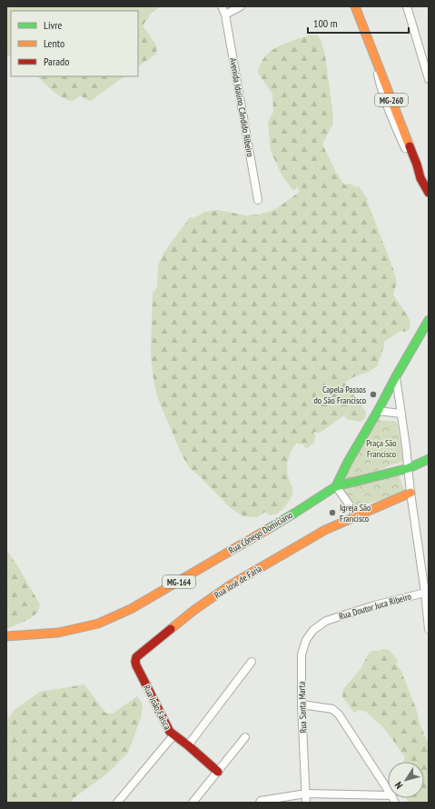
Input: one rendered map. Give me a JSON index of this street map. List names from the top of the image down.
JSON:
{
  "streets": {
    "main road": [
      "MG-260",
      "Rua Cônego Domiciano",
      "MG-164",
      "Rua José de Faria",
      "Rua João Faísca"
    ],
    "street": ["Avenida Idalino Cândido Ribeiro", "Rua Doutor Juca Ribeiro", "Rua Santa Marta"]
  },
  "crossings": [
    ["Rua Cônego Domiciano", "MG-164"],
    ["Rua José de Faria", "Rua João Faísca"],
    ["Rua Doutor Juca Ribeiro", "Rua Santa Marta"]
  ],
  "parks": ["Praça São Francisco"],
  "places": ["Capela Passos do São Francisco", "Igreja São Francisco"],
  "legend": ["Livre", "Lento", "Parado"],
  "scale_bar": "100 m",
  "north": "bottom left"
}
